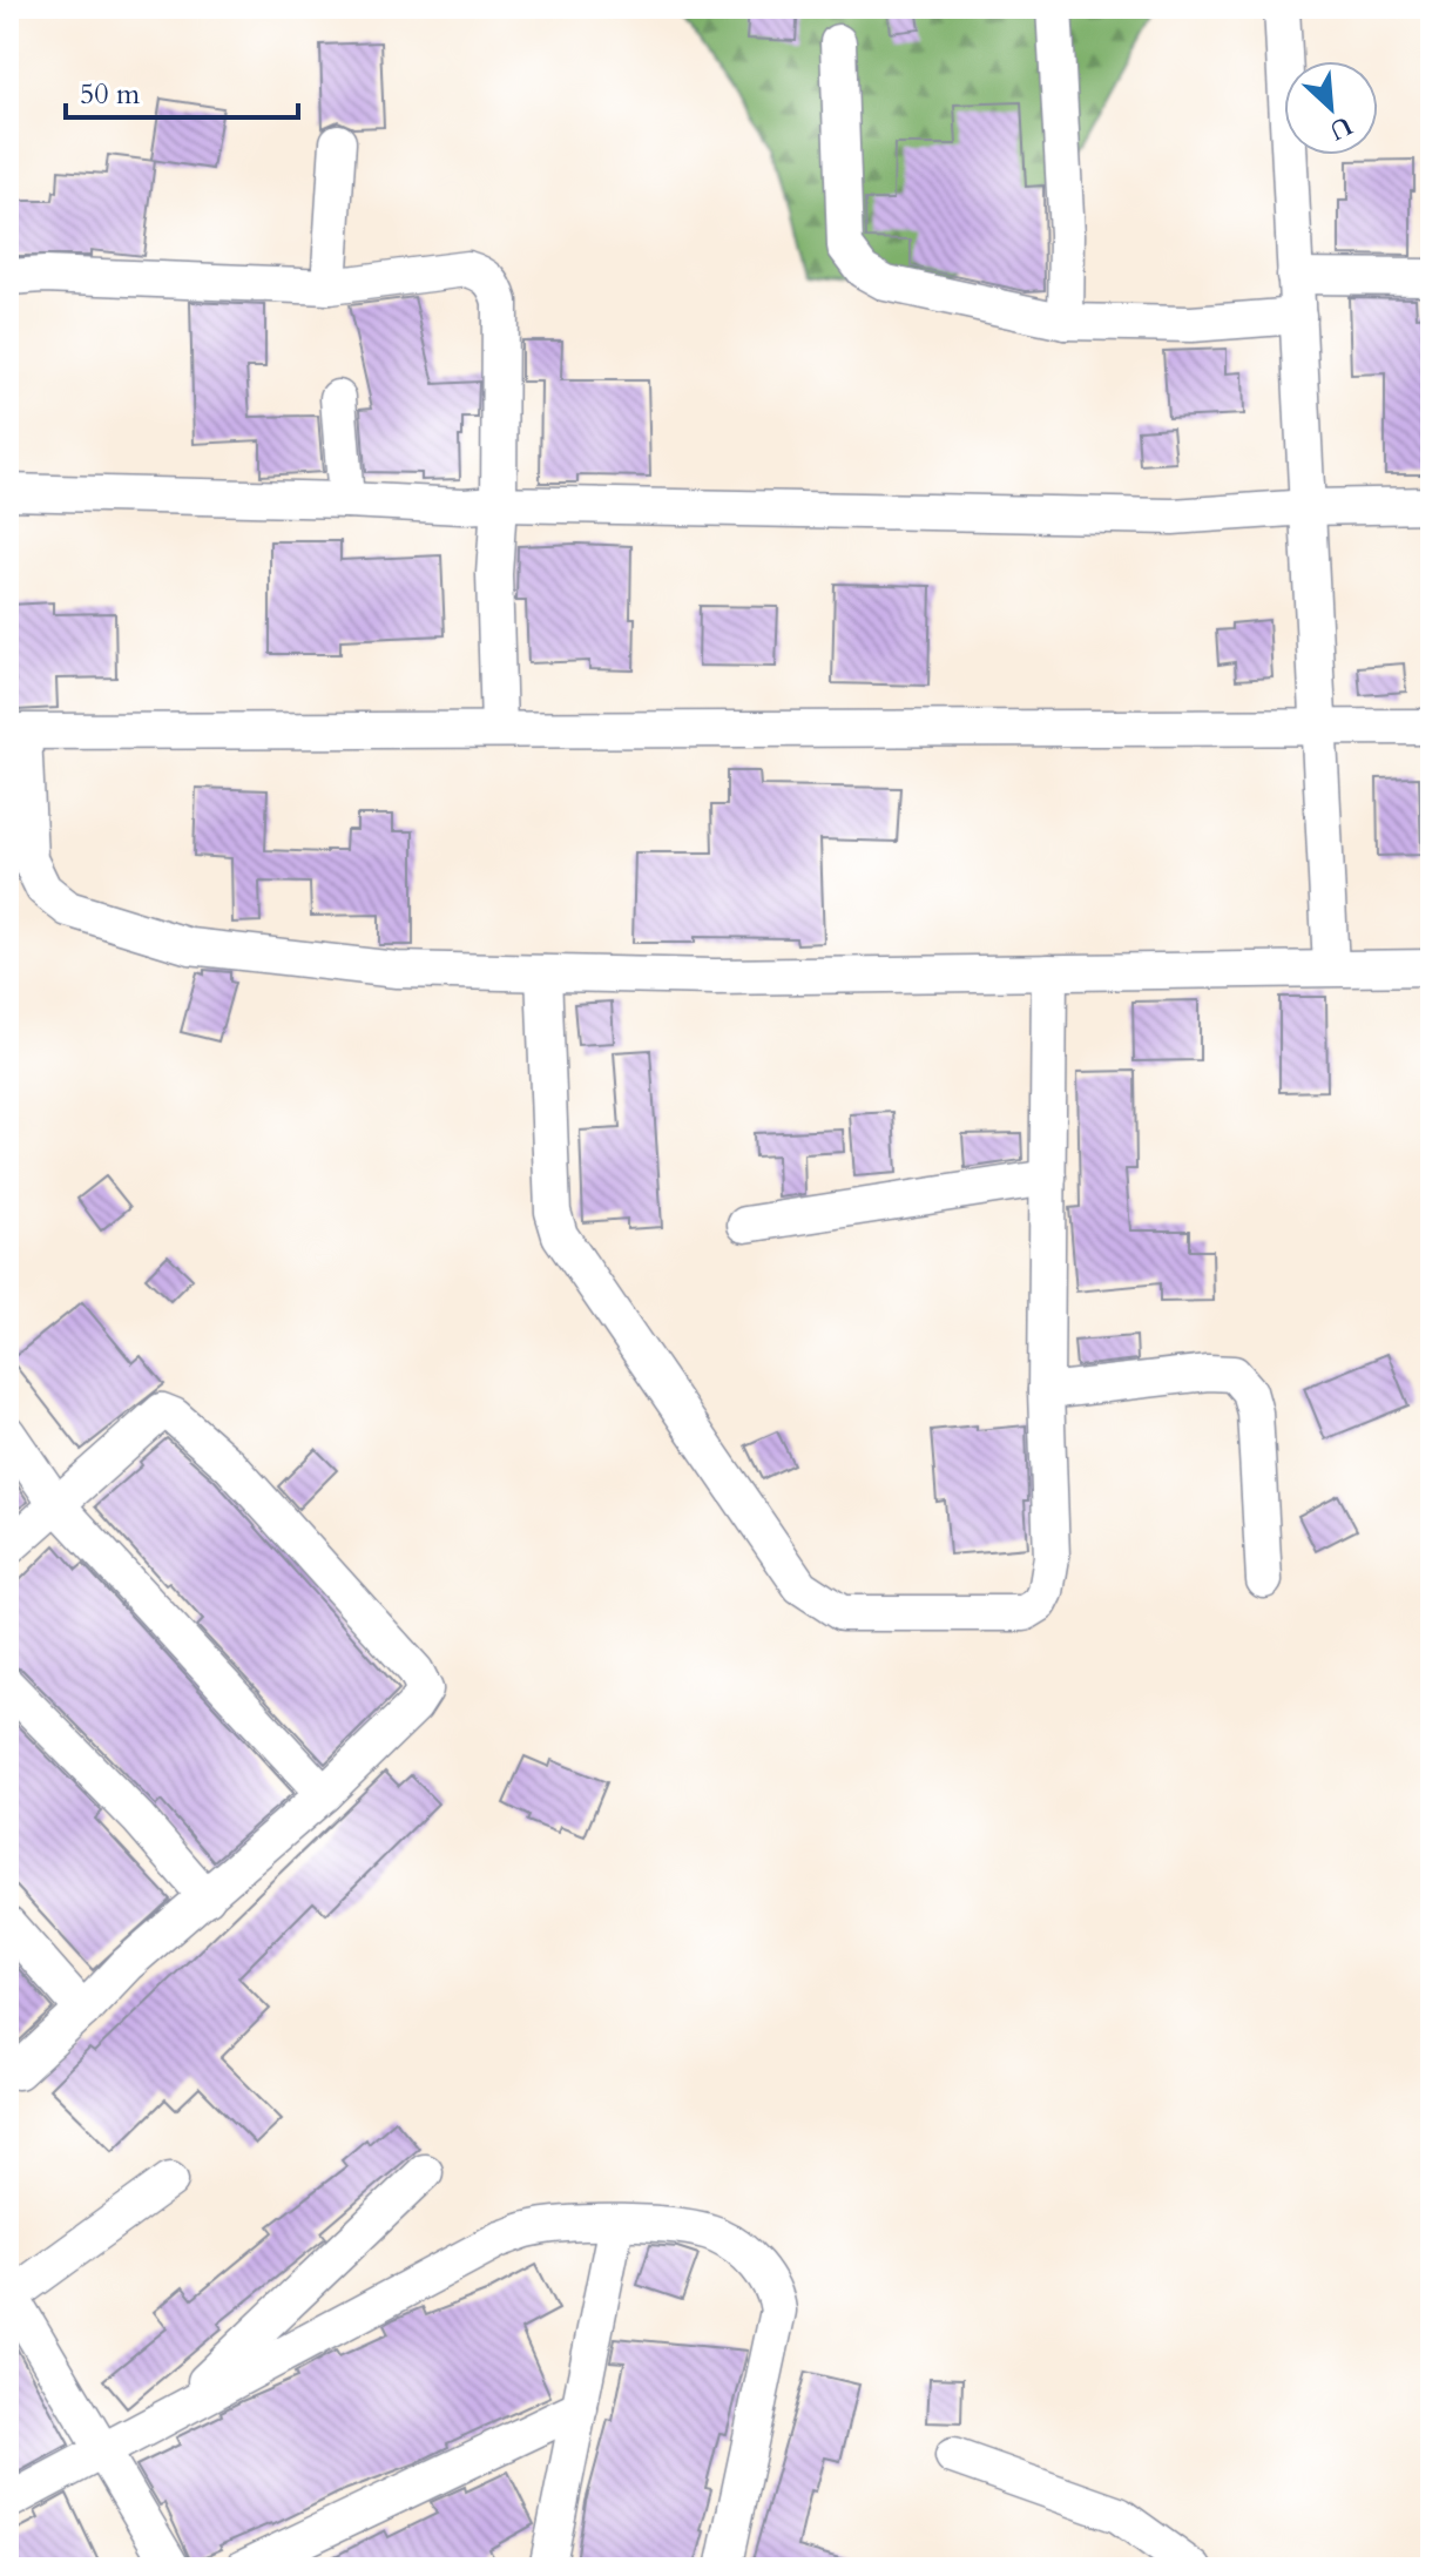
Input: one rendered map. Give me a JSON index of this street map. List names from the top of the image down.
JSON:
{
  "scale_bar": "50 m",
  "north": "bottom right"
}
